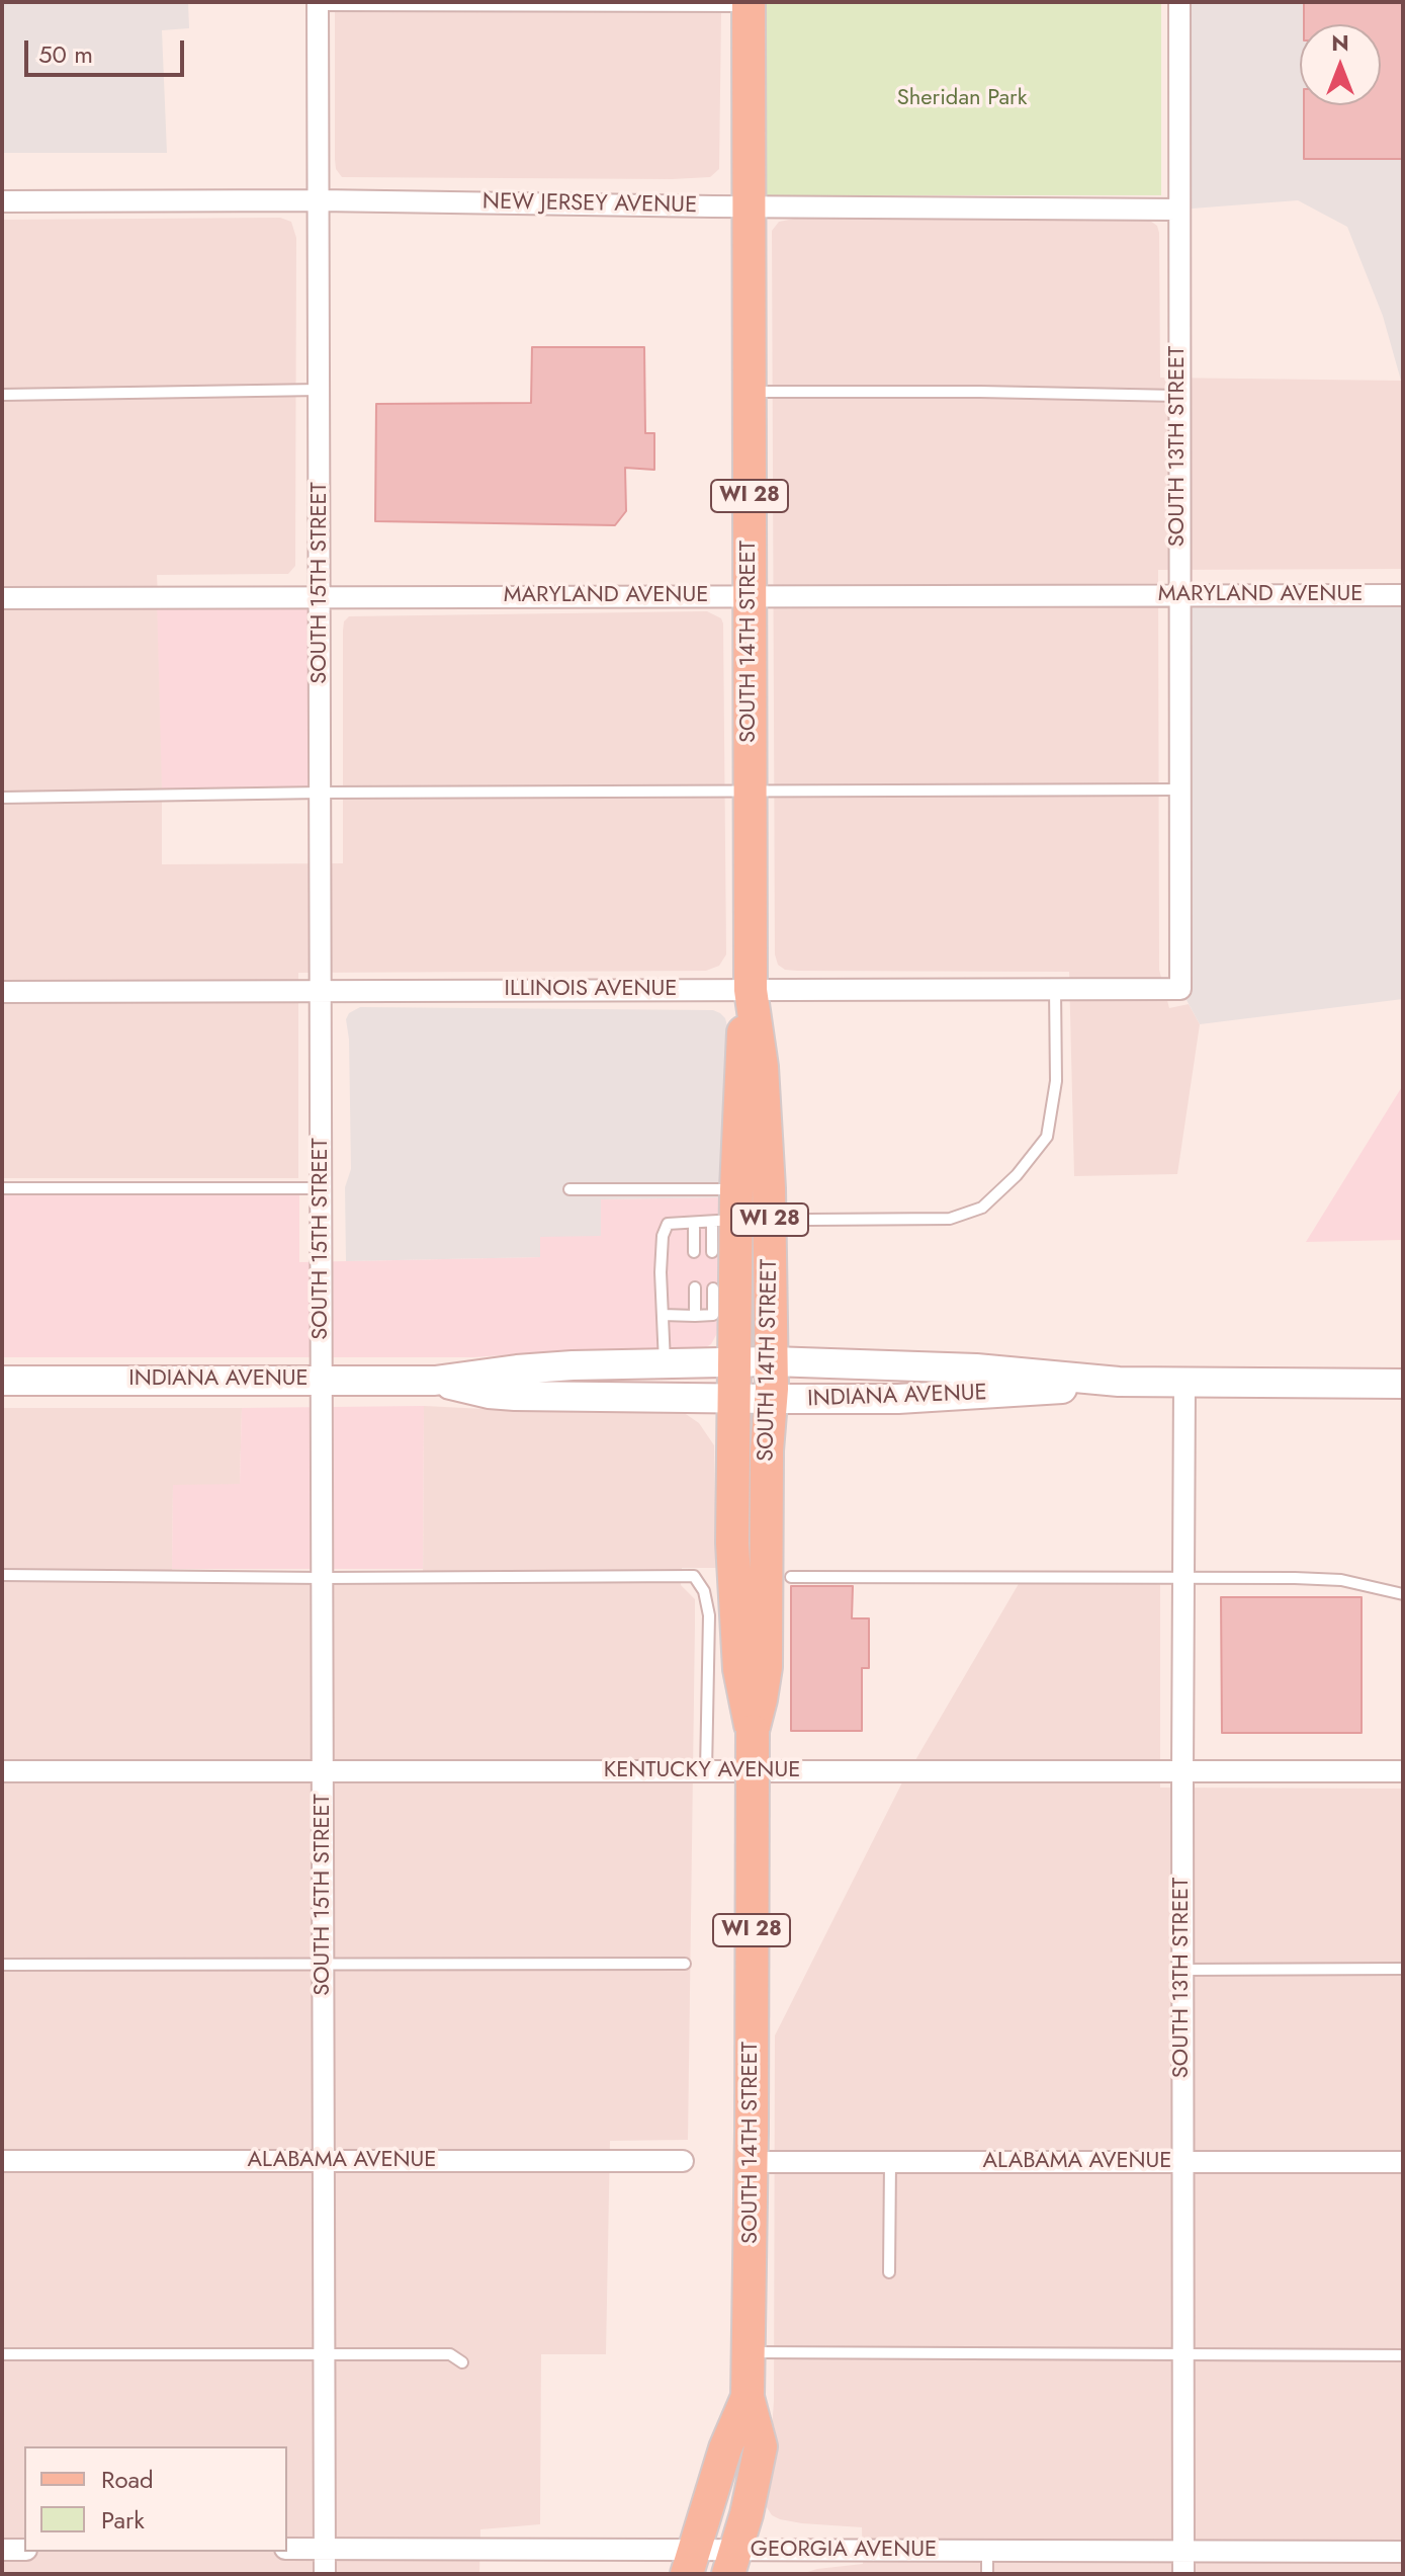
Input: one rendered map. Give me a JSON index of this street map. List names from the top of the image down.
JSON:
{
  "streets": {
    "main road": ["WI 28", "SOUTH 14TH STREET", "INDIANA AVENUE"],
    "street": [
      "NEW JERSEY AVENUE",
      "SOUTH 13TH STREET",
      "SOUTH 15TH STREET",
      "MARYLAND AVENUE",
      "ILLINOIS AVENUE",
      "KENTUCKY AVENUE",
      "ALABAMA AVENUE",
      "GEORGIA AVENUE"
    ]
  },
  "crossings": [
    ["NEW JERSEY AVENUE", "SOUTH 13TH STREET"],
    ["NEW JERSEY AVENUE", "SOUTH 15TH STREET"],
    ["NEW JERSEY AVENUE", "SOUTH 14TH STREET"],
    ["SOUTH 13TH STREET", "MARYLAND AVENUE"],
    ["SOUTH 13TH STREET", "ILLINOIS AVENUE"],
    ["SOUTH 13TH STREET", "INDIANA AVENUE"],
    ["SOUTH 13TH STREET", "KENTUCKY AVENUE"],
    ["SOUTH 13TH STREET", "ALABAMA AVENUE"],
    ["SOUTH 13TH STREET", "GEORGIA AVENUE"],
    ["WI 28", "SOUTH 14TH STREET"],
    ["WI 28", "GEORGIA AVENUE"],
    ["SOUTH 15TH STREET", "MARYLAND AVENUE"],
    ["SOUTH 15TH STREET", "ILLINOIS AVENUE"],
    ["SOUTH 15TH STREET", "INDIANA AVENUE"],
    ["SOUTH 15TH STREET", "KENTUCKY AVENUE"],
    ["SOUTH 15TH STREET", "ALABAMA AVENUE"],
    ["SOUTH 15TH STREET", "GEORGIA AVENUE"],
    ["MARYLAND AVENUE", "SOUTH 14TH STREET"],
    ["SOUTH 14TH STREET", "ILLINOIS AVENUE"],
    ["SOUTH 14TH STREET", "INDIANA AVENUE"],
    ["SOUTH 14TH STREET", "ALABAMA AVENUE"],
    ["SOUTH 14TH STREET", "GEORGIA AVENUE"]
  ],
  "parks": ["Sheridan Park"],
  "legend": ["Road", "Park"],
  "scale_bar": "50 m",
  "north": "top"
}
